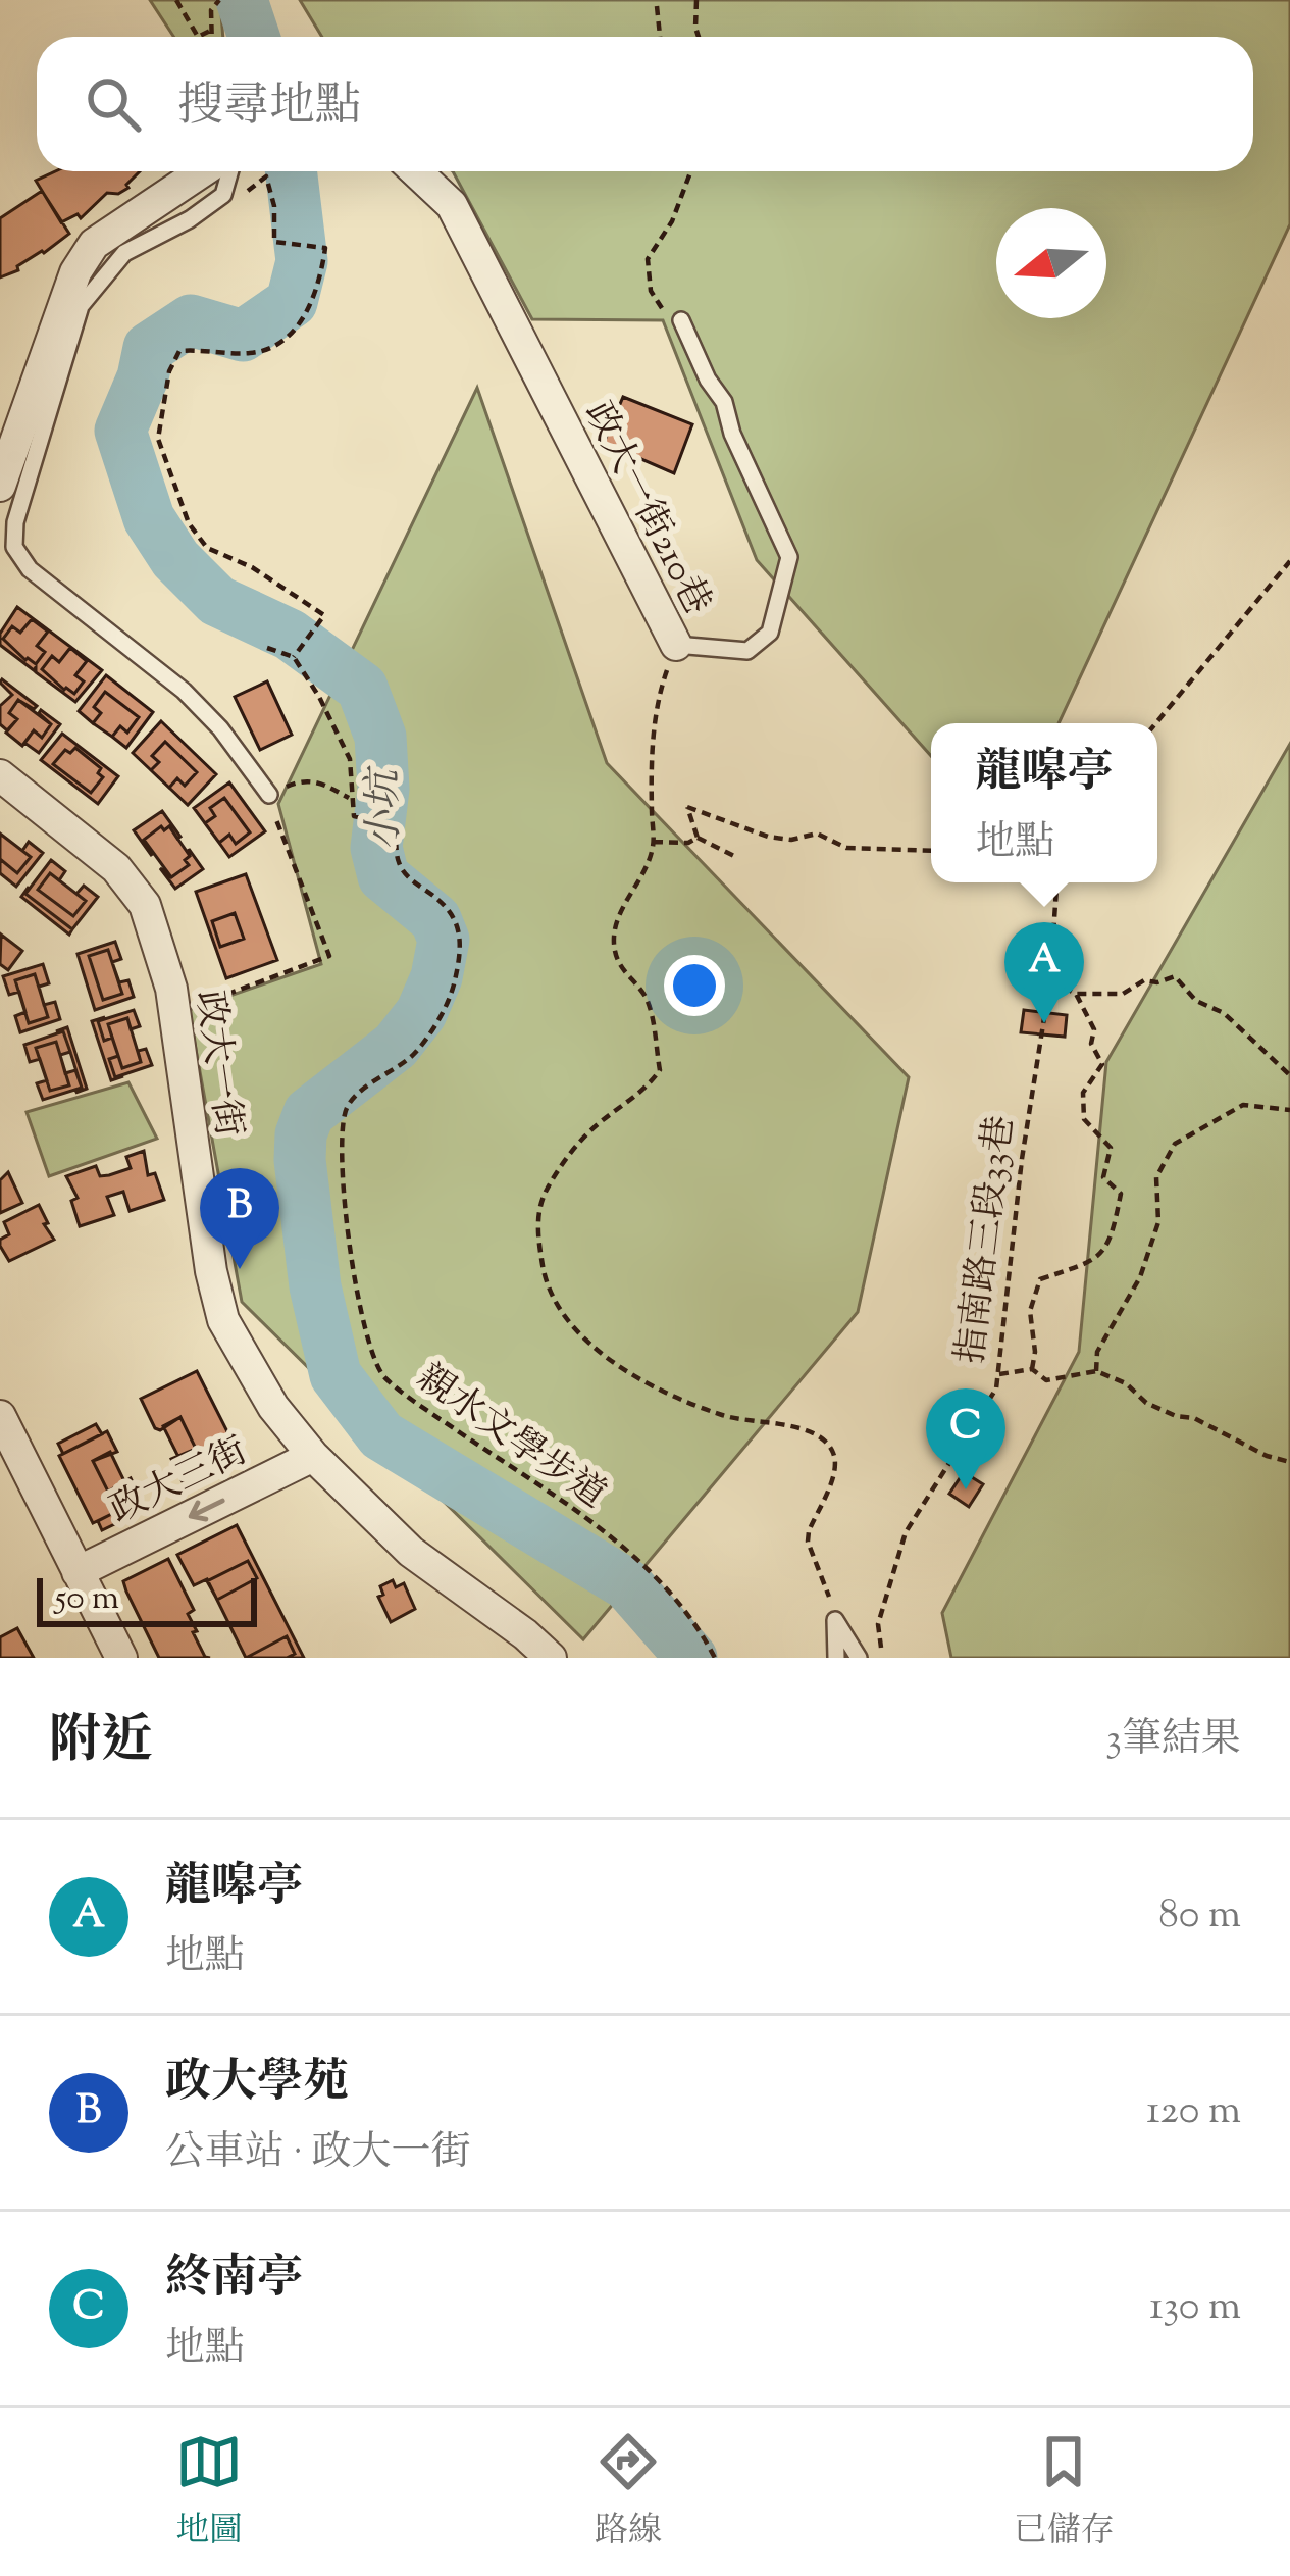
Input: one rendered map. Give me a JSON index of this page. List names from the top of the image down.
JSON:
{
  "streets": {
    "street": ["政大一街210巷", "政大一街", "政大三街"],
    "path": ["指南路三段33巷", "親水文學步道"]
  },
  "crossings": [
    ["政大一街", "政大三街"]
  ],
  "one_way": ["政大三街"],
  "water": ["小坑"],
  "scale_bar": "50 m",
  "north": "left",
  "page": {
    "search": "搜尋地點",
    "popup": ["龍嗥亭", "地點"],
    "pins": ["A", "B", "C"],
    "scale": "50 m",
    "heading": ["附近", "3筆結果"],
    "list": [
      {
        "mark": "A",
        "name": "龍嗥亭",
        "note": "地點",
        "value": "80 m"
      },
      {
        "mark": "B",
        "name": "政大學苑",
        "note": "公車站 · 政大一街",
        "value": "120 m"
      },
      {
        "mark": "C",
        "name": "終南亭",
        "note": "地點",
        "value": "130 m"
      }
    ],
    "nav": ["地圖", "路線", "已儲存"]
  }
}
